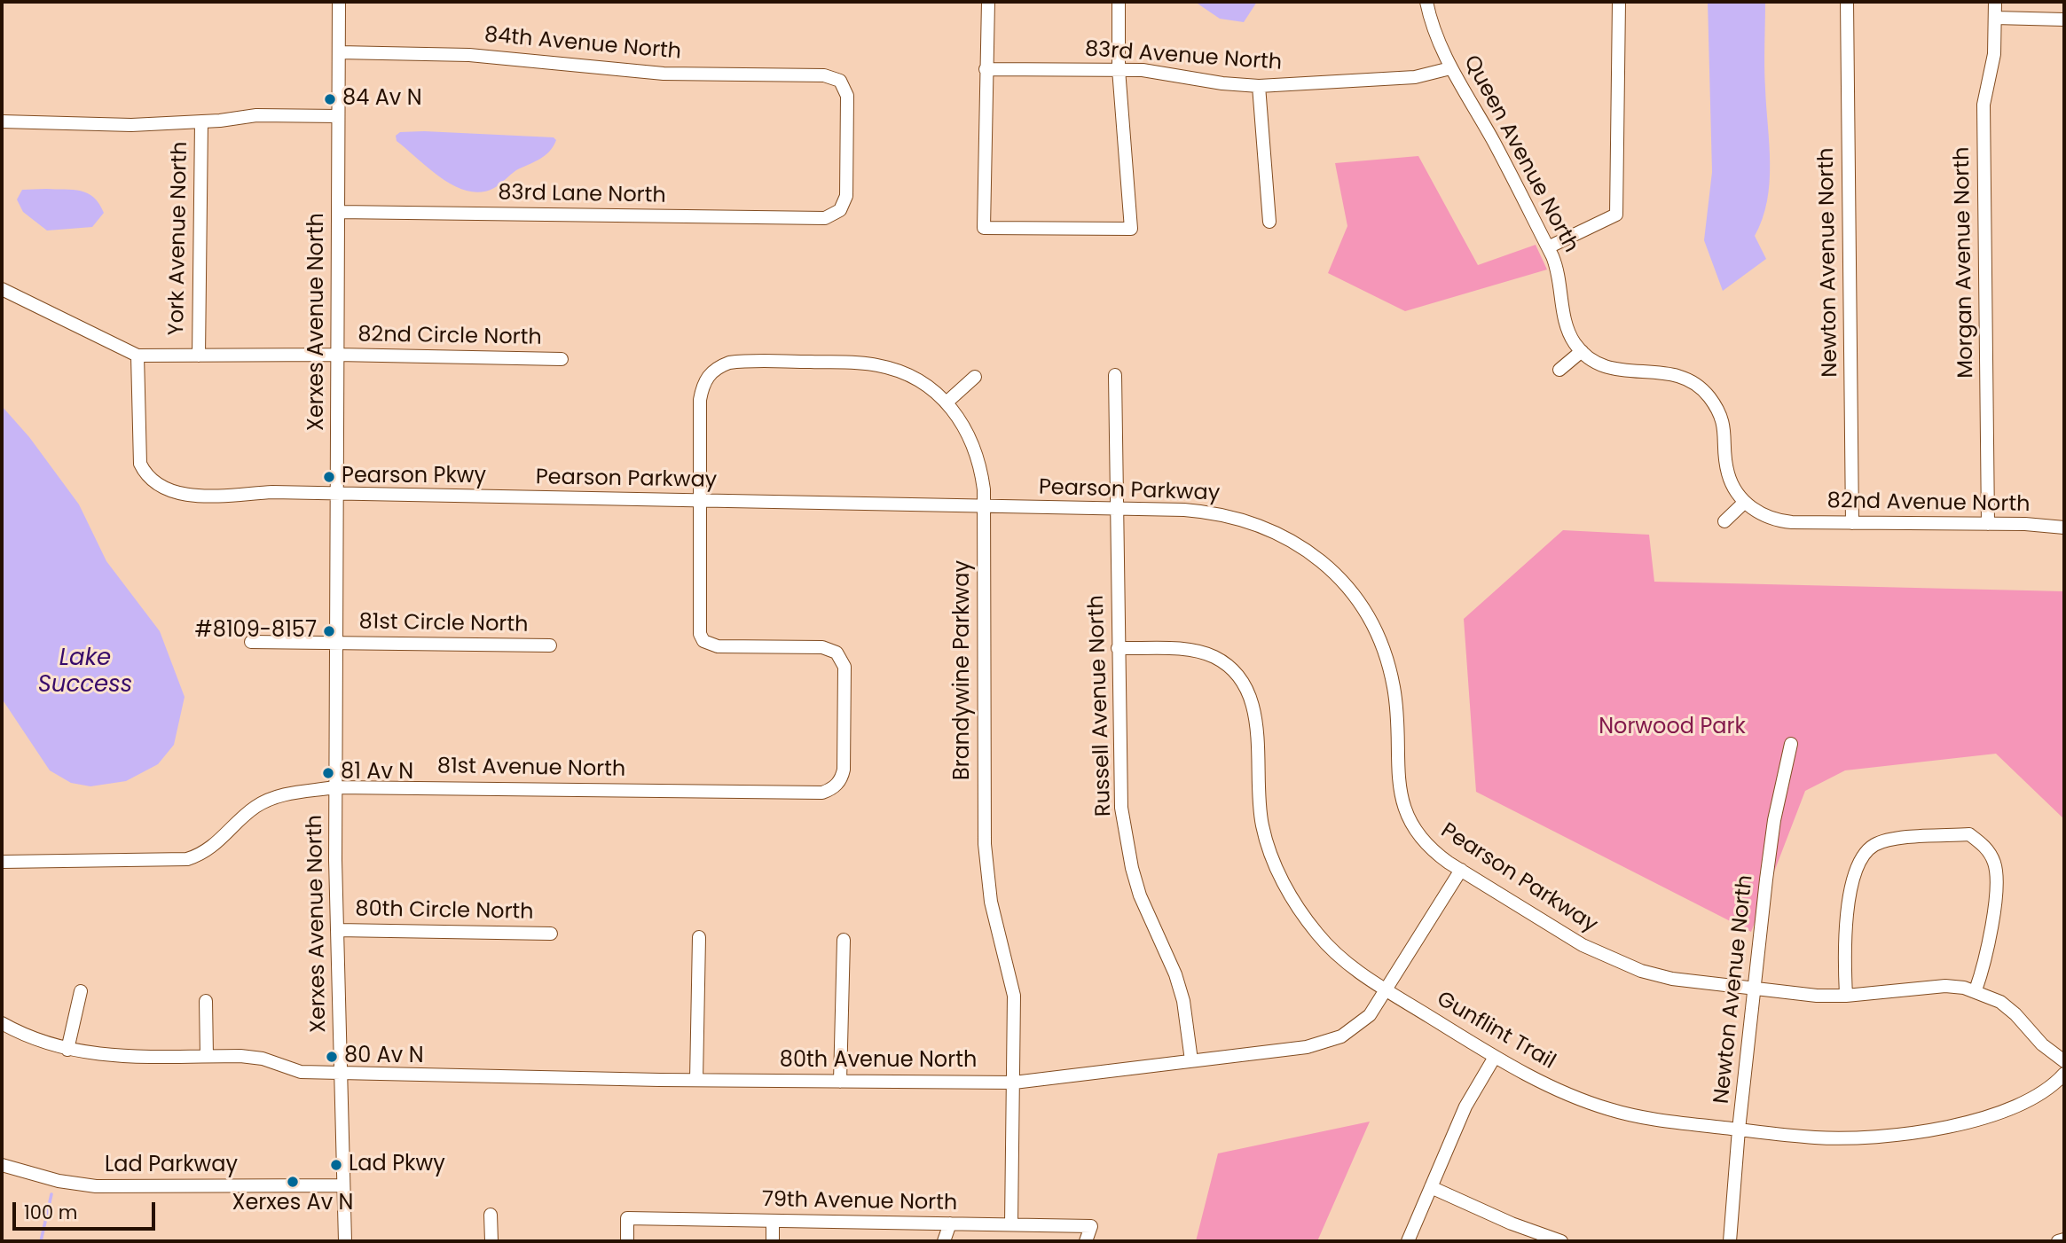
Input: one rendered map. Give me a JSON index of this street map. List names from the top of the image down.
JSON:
{
  "streets": {
    "street": [
      "84th Avenue North",
      "83rd Avenue North",
      "Queen Avenue North",
      "83rd Lane North",
      "York Avenue North",
      "Newton Avenue North",
      "Morgan Avenue North",
      "Xerxes Avenue North",
      "82nd Circle North",
      "Pearson Parkway",
      "82nd Avenue North",
      "81st Circle North",
      "Brandywine Parkway",
      "Russell Avenue North",
      "81st Avenue North",
      "80th Circle North",
      "Gunflint Trail",
      "80th Avenue North",
      "Lad Parkway",
      "79th Avenue North"
    ]
  },
  "crossings": [
    ["84th Avenue North", "83rd Lane North"],
    ["84th Avenue North", "Xerxes Avenue North"],
    ["83rd Avenue North", "Queen Avenue North"],
    ["Queen Avenue North", "82nd Avenue North"],
    ["83rd Lane North", "Xerxes Avenue North"],
    ["Newton Avenue North", "Pearson Parkway"],
    ["Newton Avenue North", "82nd Avenue North"],
    ["Newton Avenue North", "Gunflint Trail"],
    ["Morgan Avenue North", "82nd Avenue North"],
    ["Xerxes Avenue North", "82nd Circle North"],
    ["Xerxes Avenue North", "Pearson Parkway"],
    ["Xerxes Avenue North", "81st Circle North"],
    ["Xerxes Avenue North", "81st Avenue North"],
    ["Xerxes Avenue North", "80th Circle North"],
    ["Xerxes Avenue North", "80th Avenue North"],
    ["Xerxes Avenue North", "Lad Parkway"],
    ["Pearson Parkway", "Brandywine Parkway"],
    ["Pearson Parkway", "Russell Avenue North"],
    ["Pearson Parkway", "81st Avenue North"],
    ["Pearson Parkway", "80th Avenue North"],
    ["Brandywine Parkway", "81st Avenue North"],
    ["Brandywine Parkway", "80th Avenue North"],
    ["Brandywine Parkway", "79th Avenue North"],
    ["Russell Avenue North", "Gunflint Trail"],
    ["Russell Avenue North", "80th Avenue North"],
    ["Gunflint Trail", "80th Avenue North"]
  ],
  "water": ["Lake Success"],
  "parks": ["Norwood Park"],
  "places": [
    "84 Av N",
    "Pearson Pkwy",
    "#8109-8157",
    "81 Av N",
    "80 Av N",
    "Lad Pkwy",
    "Xerxes Av N"
  ],
  "scale_bar": "100 m"
}
